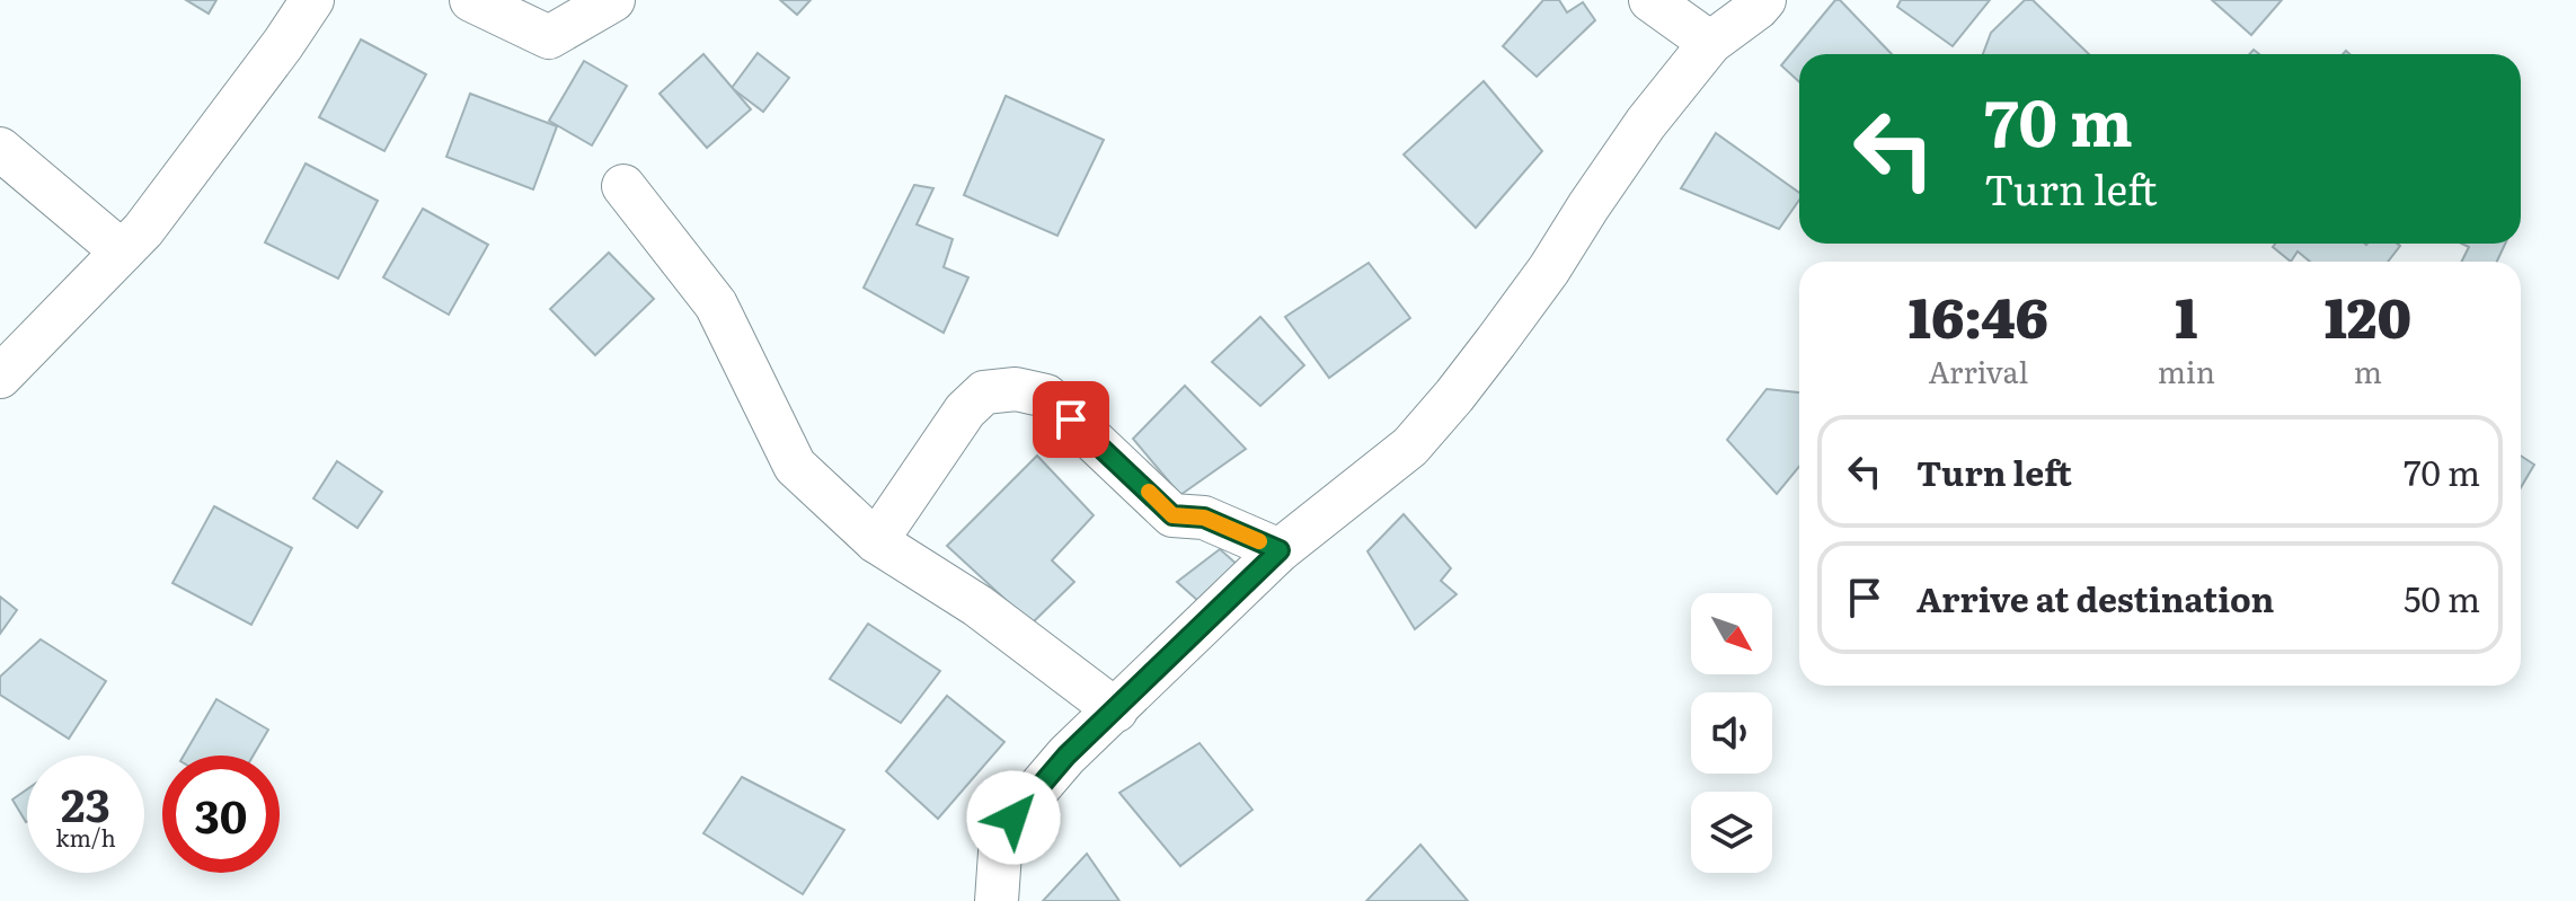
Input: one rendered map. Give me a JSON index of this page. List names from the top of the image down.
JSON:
{
  "north": "bottom right",
  "page": {
    "turn": ["70 m", "Turn left"],
    "eta": [
      "16:46",
      "Arrival",
      "1",
      "min",
      "120",
      "m"
    ],
    "list": [
      {
        "name": "Turn left",
        "value": "70 m"
      },
      {
        "name": "Arrive at destination",
        "value": "50 m"
      }
    ],
    "speed": "23 km/h",
    "limit": "30"
  }
}
